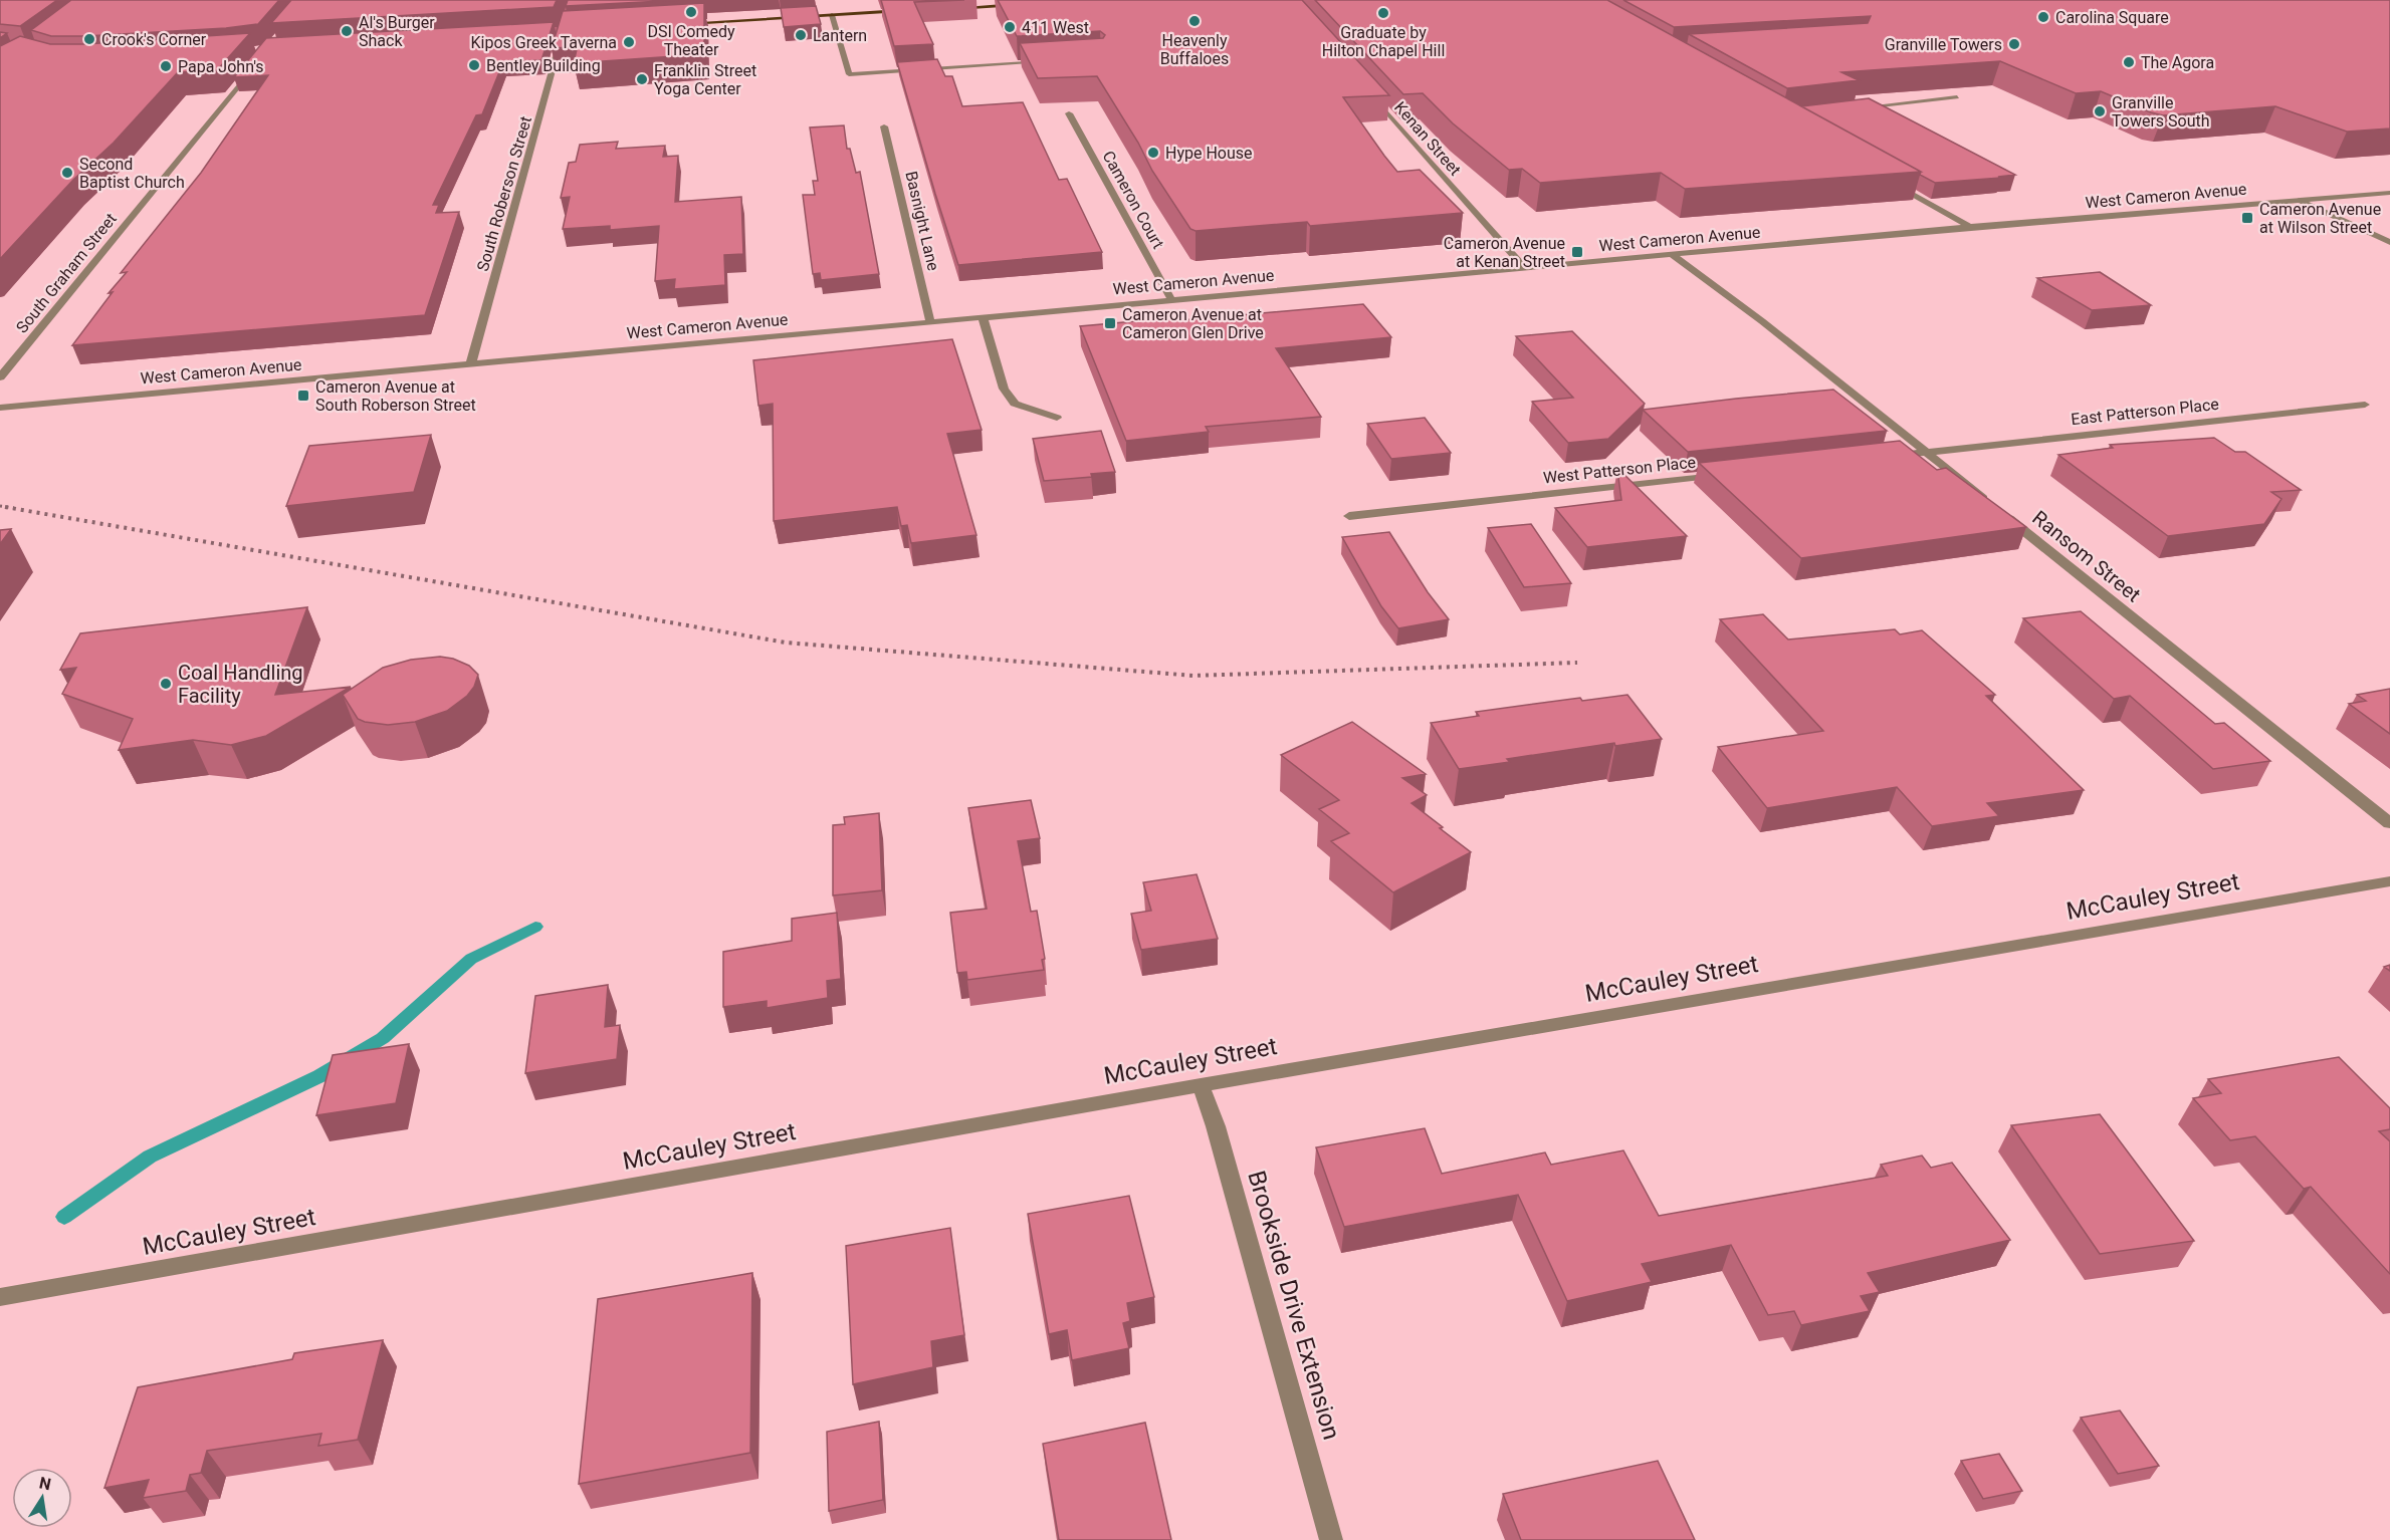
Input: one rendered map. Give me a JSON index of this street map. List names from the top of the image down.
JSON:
{
  "streets": {
    "street": [
      "Kenan Street",
      "South Roberson Street",
      "West Cameron Avenue",
      "Cameron Court",
      "Basnight Lane",
      "South Graham Street",
      "East Patterson Place",
      "West Patterson Place",
      "Ransom Street",
      "McCauley Street",
      "Brookside Drive Extension"
    ]
  },
  "crossings": [
    ["Kenan Street", "West Cameron Avenue"],
    ["South Roberson Street", "West Cameron Avenue"],
    ["West Cameron Avenue", "Cameron Court"],
    ["West Cameron Avenue", "Basnight Lane"],
    ["West Cameron Avenue", "Ransom Street"],
    ["East Patterson Place", "Ransom Street"],
    ["McCauley Street", "Brookside Drive Extension"]
  ],
  "places": {
    "other": [
      "DSI Comedy Theater",
      "Graduate by Hilton Chapel Hill",
      "Carolina Square",
      "Heavenly Buffaloes",
      "411 West",
      "Al's Burger Shack",
      "Lantern",
      "Crook's Corner",
      "Kipos Greek Taverna",
      "Granville Towers",
      "The Agora",
      "Bentley Building",
      "Papa John's",
      "Franklin Street Yoga Center",
      "Granville Towers South",
      "Hype House",
      "Second Baptist Church",
      "Coal Handling Facility"
    ],
    "transit": [
      "Cameron Avenue at Wilson Street",
      "Cameron Avenue at Kenan Street",
      "Cameron Avenue at Cameron Glen Drive",
      "Cameron Avenue at South Roberson Street"
    ]
  },
  "north": "top"
}
